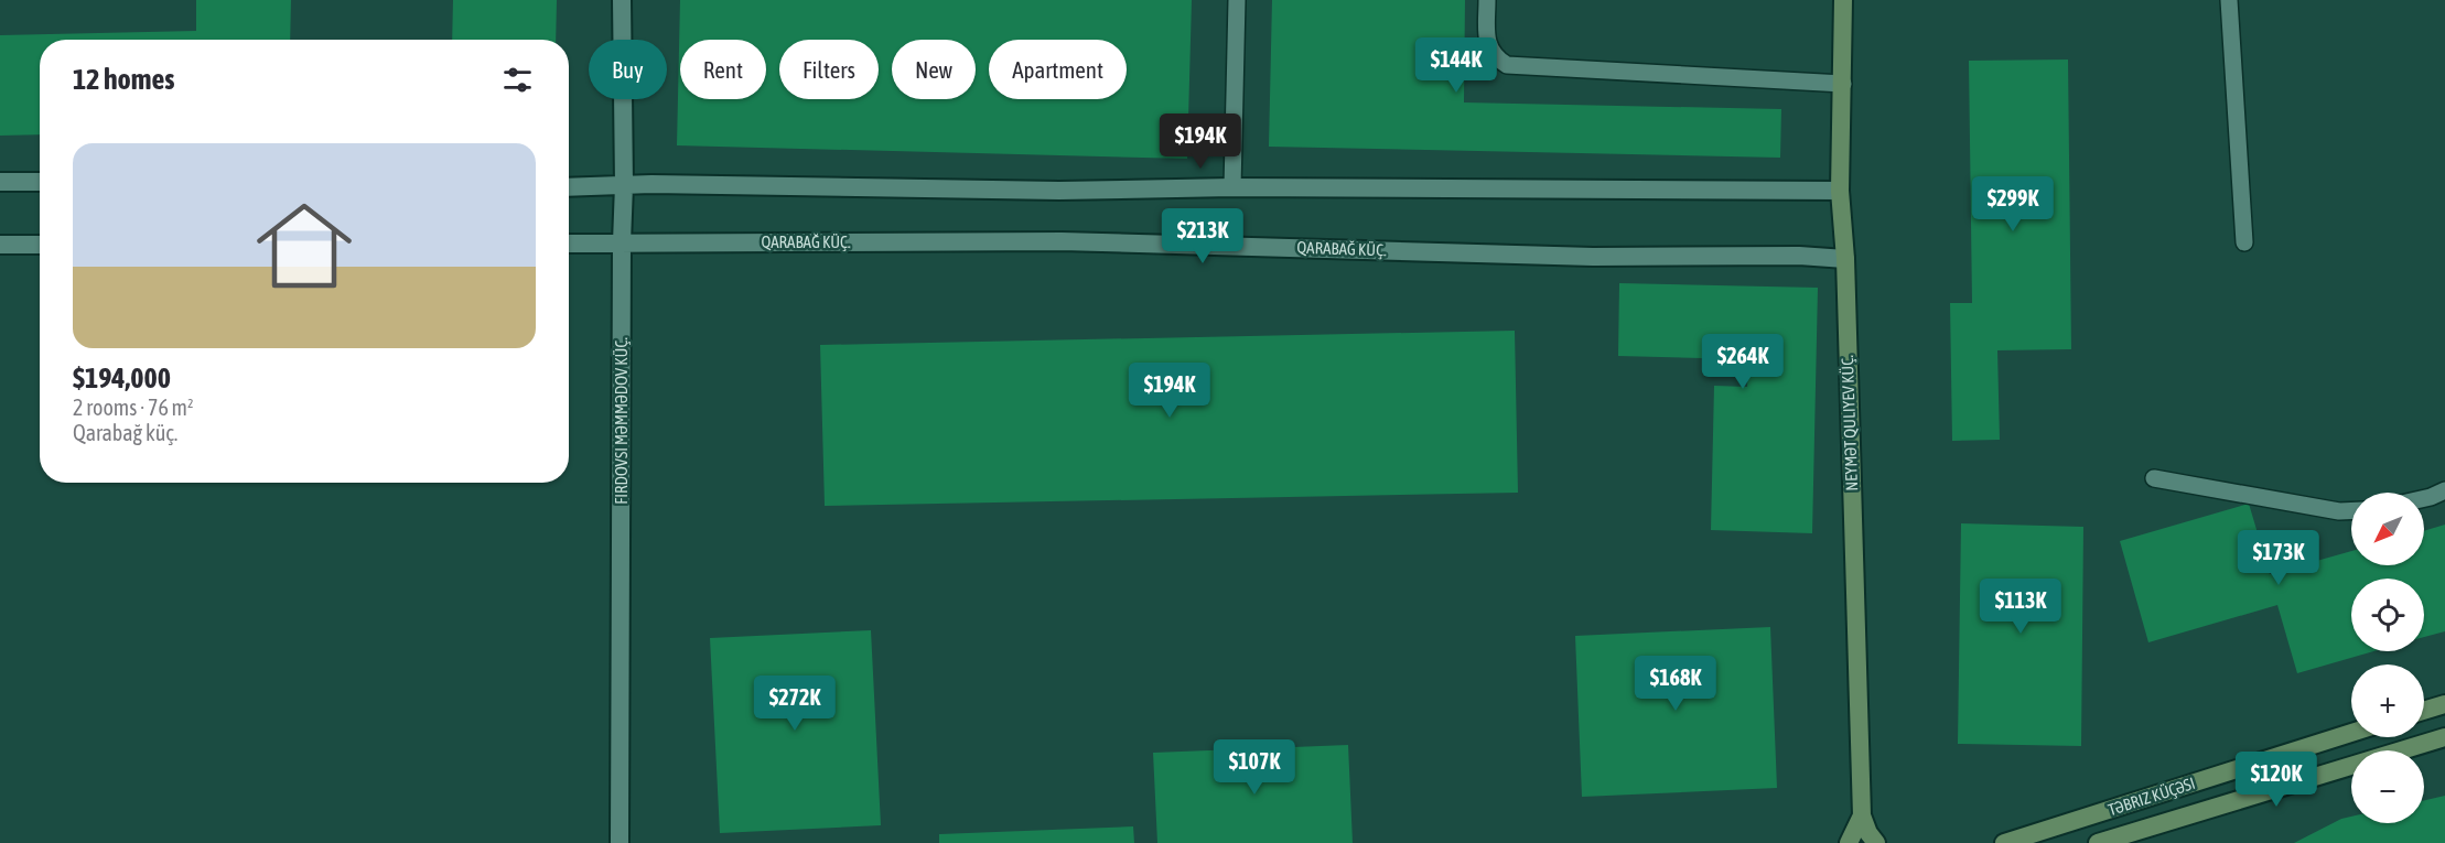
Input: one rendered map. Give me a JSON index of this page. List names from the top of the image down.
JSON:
{
  "streets": {
    "main road": ["NEYMƏT QULIYEV KÜÇ.", "TƏBRIZ KÜÇƏSI"],
    "street": ["QARABAĞ KÜÇ.", "FIRDOVSI MƏMMƏDOV KÜÇ."]
  },
  "crossings": [
    ["QARABAĞ KÜÇ.", "FIRDOVSI MƏMMƏDOV KÜÇ."],
    ["QARABAĞ KÜÇ.", "NEYMƏT QULIYEV KÜÇ."]
  ],
  "north": "bottom left",
  "page": {
    "price": [
      "$144K",
      "$194K",
      "$299K",
      "$213K",
      "$264K",
      "$194K",
      "$173K",
      "$113K",
      "$168K",
      "$272K",
      "$107K",
      "$120K"
    ],
    "chip": [
      "Buy",
      "Rent",
      "Filters",
      "New",
      "Apartment"
    ],
    "heading": "12 homes",
    "list": [
      {
        "name": "$194,000",
        "note": "2 rooms · 76 m² · Qarabağ küç."
      }
    ],
    "map_buttons": ["+", "−"]
  }
}
